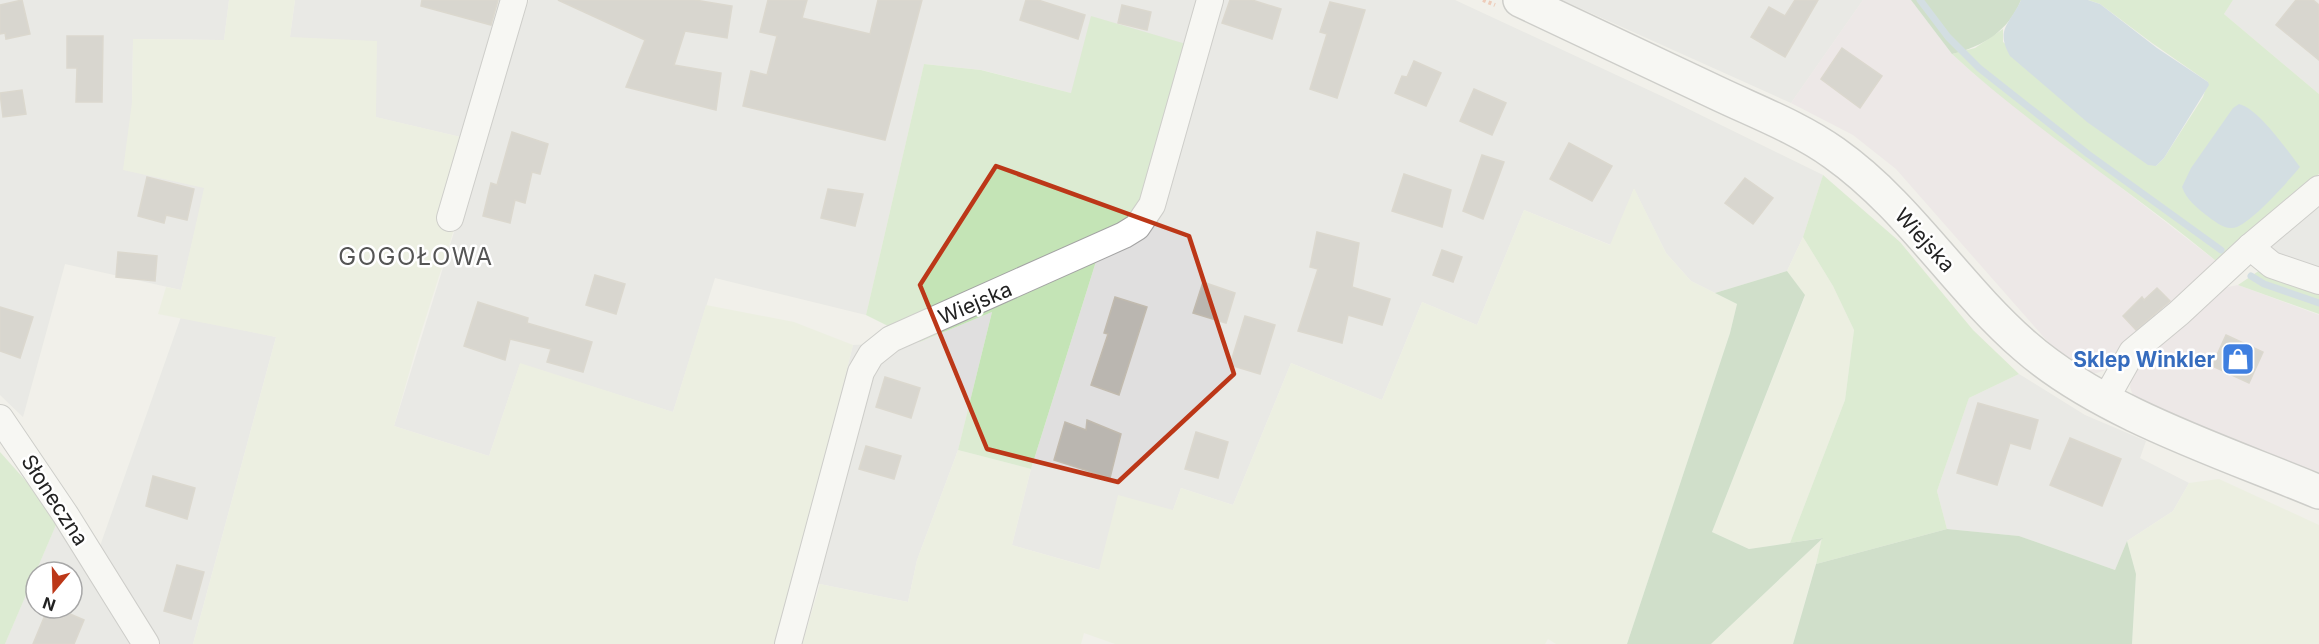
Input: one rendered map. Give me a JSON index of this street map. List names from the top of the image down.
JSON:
{
  "streets": {
    "street": ["Wiejska", "Słoneczna"]
  },
  "districts": ["GOGOŁOWA"],
  "places": {
    "shop": ["Sklep Winkler"]
  },
  "north": "bottom"
}
